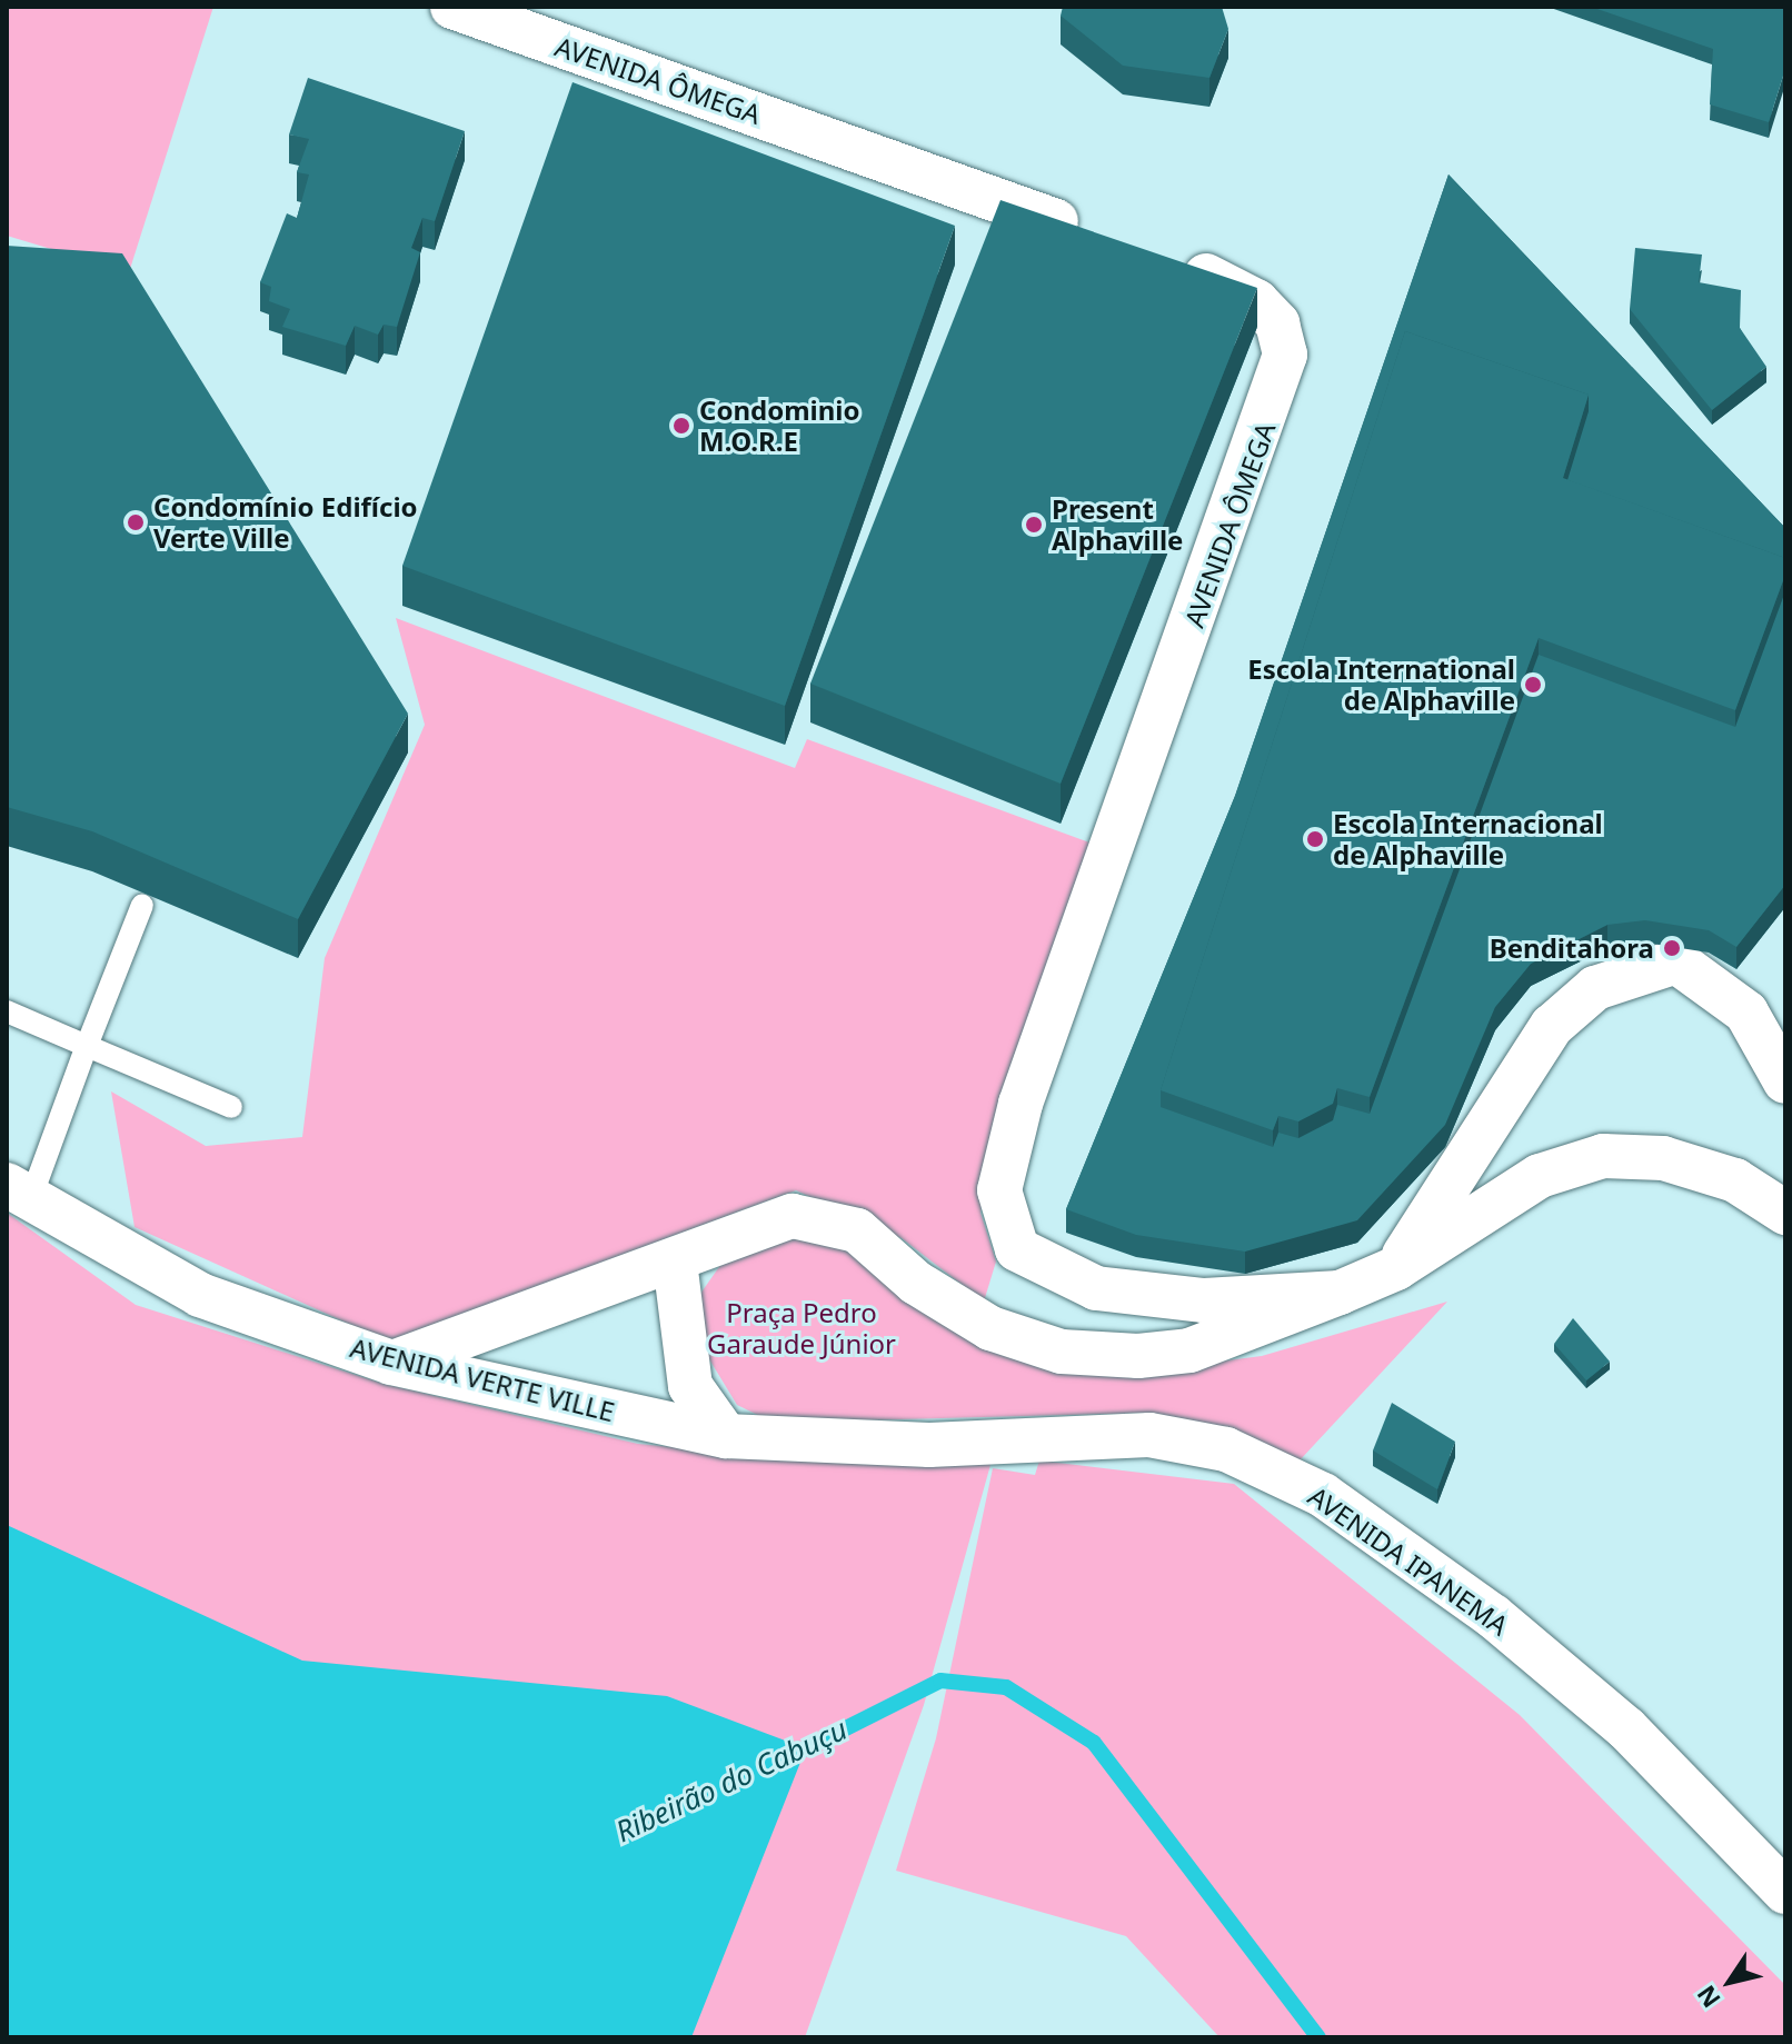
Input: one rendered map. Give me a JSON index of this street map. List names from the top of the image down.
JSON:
{
  "streets": {
    "street": ["AVENIDA ÔMEGA", "AVENIDA VERTE VILLE", "AVENIDA IPANEMA"]
  },
  "crossings": [
    ["AVENIDA VERTE VILLE", "AVENIDA IPANEMA"]
  ],
  "water": ["Ribeirão do Cabuçu"],
  "parks": ["Praça Pedro Garaude Júnior"],
  "places": [
    "Condominio M.O.R.E",
    "Condomínio Edifício Verte Ville",
    "Present Alphaville",
    "Escola International de Alphaville",
    "Escola Internacional de Alphaville",
    "Benditahora"
  ],
  "north": "bottom left"
}
